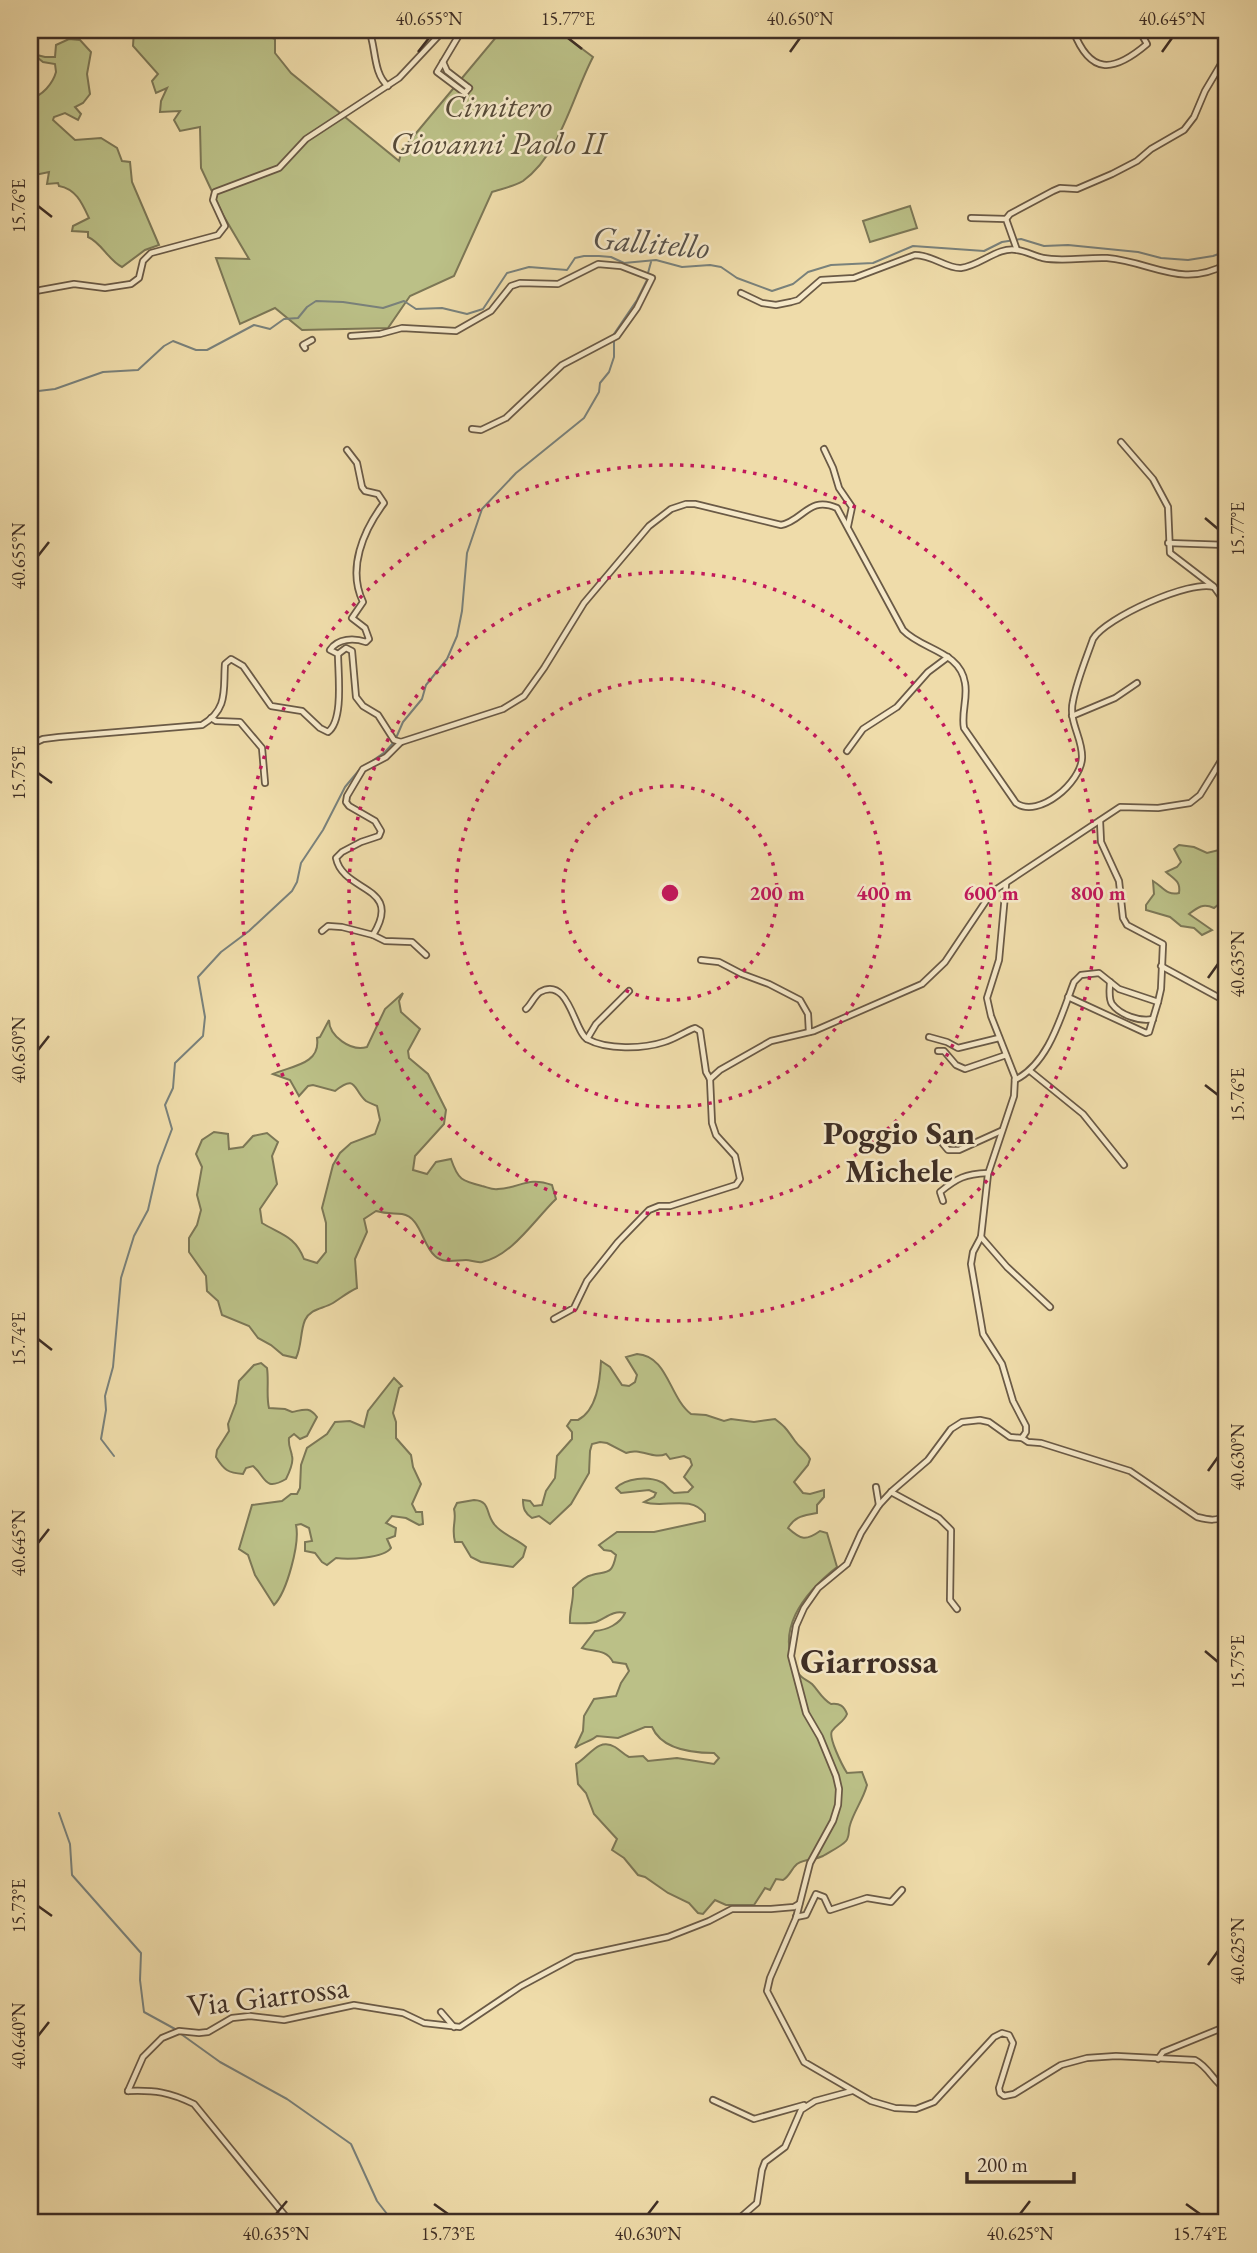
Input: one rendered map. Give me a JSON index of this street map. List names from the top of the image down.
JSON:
{
  "streets": {
    "street": ["Via Giarrossa"]
  },
  "districts": ["Poggio San Michele", "Giarrossa"],
  "water": ["Gallitello"],
  "parks": ["Cimitero Giovanni Paolo II"],
  "scale_bar": "200 m",
  "coordinates": [
    "40.655°N",
    "15.77°E",
    "40.650°N",
    "40.645°N",
    "15.76°E",
    "15.75°E",
    "40.635°N",
    "15.74°E",
    "40.630°N",
    "15.73°E",
    "40.625°N",
    "40.640°N"
  ],
  "rings": [
    "200 m",
    "400 m",
    "600 m",
    "800 m"
  ]
}
